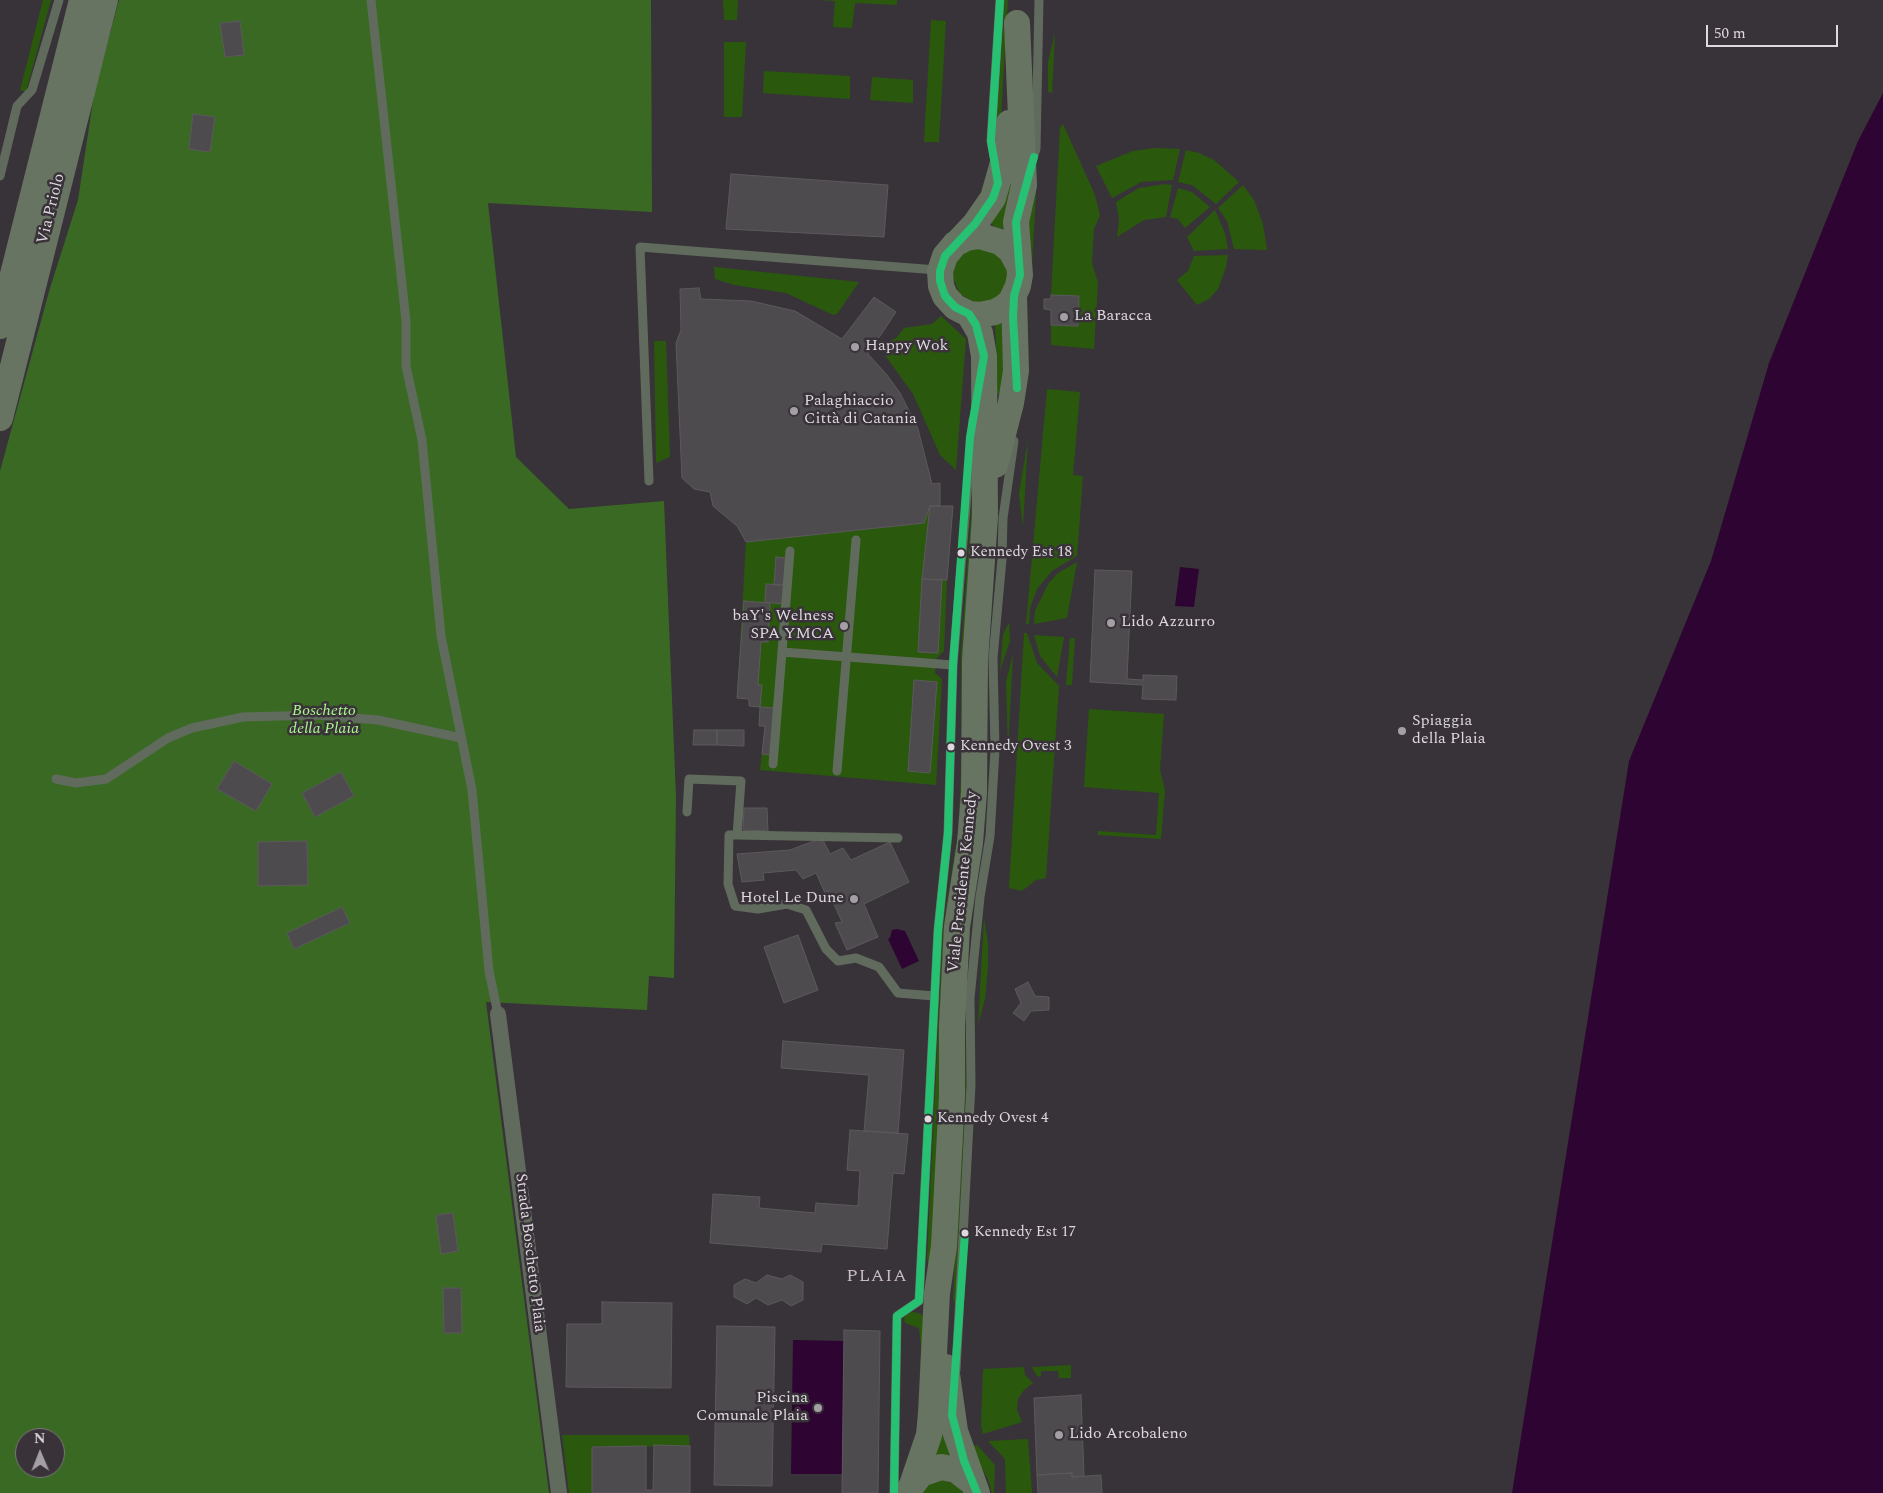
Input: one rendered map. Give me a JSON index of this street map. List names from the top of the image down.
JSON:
{
  "streets": {
    "main road": ["Via Priolo", "Viale Presidente Kennedy"],
    "street": ["Strada Boschetto Plaia"]
  },
  "districts": ["PLAIA"],
  "parks": ["Boschetto della Plaia"],
  "places": [
    "La Baracca",
    "Happy Wok",
    "Palaghiaccio Città di Catania",
    "Kennedy Est 18",
    "Lido Azzurro",
    "baY's Welness SPA YMCA",
    "Spiaggia della Plaia",
    "Kennedy Ovest 3",
    "Hotel Le Dune",
    "Kennedy Ovest 4",
    "Kennedy Est 17",
    "Piscina Comunale Plaia",
    "Lido Arcobaleno"
  ],
  "scale_bar": "50 m",
  "north": "top"
}
